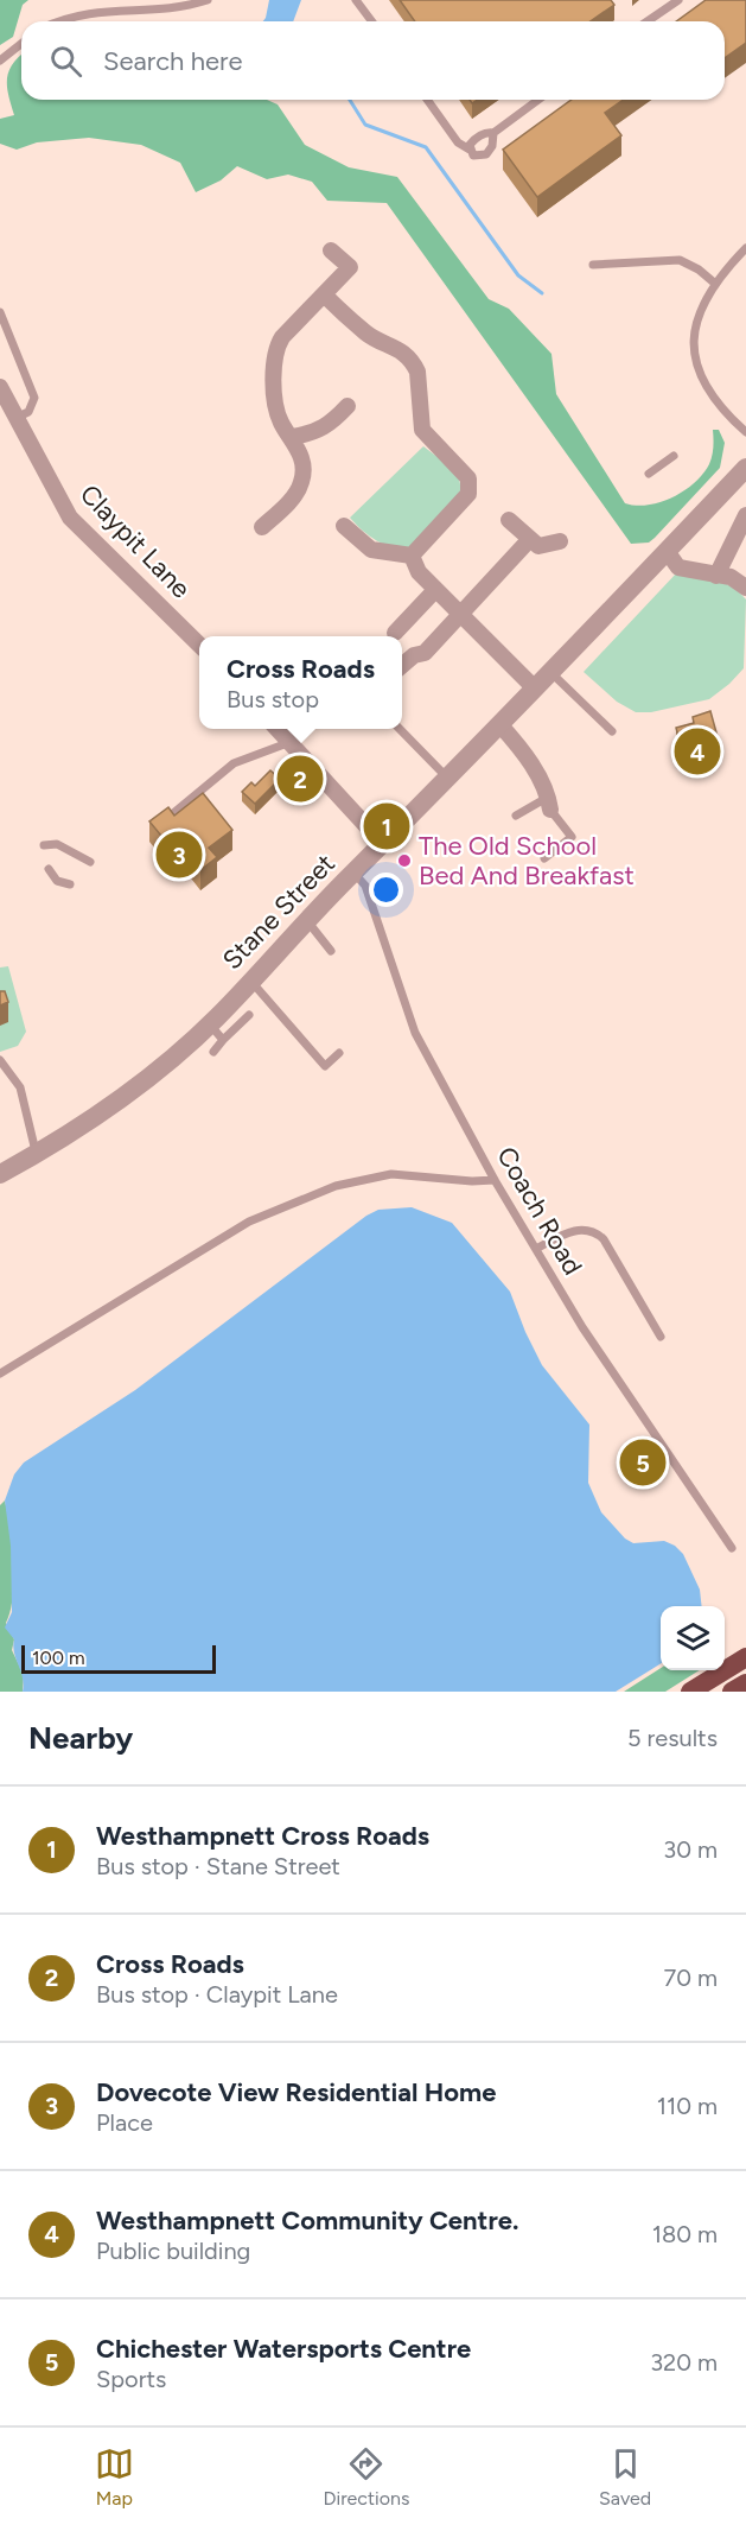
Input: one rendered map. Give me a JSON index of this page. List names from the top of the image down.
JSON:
{
  "streets": {
    "street": ["Claypit Lane", "Stane Street"],
    "lane": ["Coach Road"]
  },
  "crossings": [
    ["Stane Street", "Coach Road"]
  ],
  "places": ["The Old School Bed And Breakfast"],
  "scale_bar": "100 m",
  "page": {
    "search": "Search here",
    "popup": ["Cross Roads", "Bus stop"],
    "pins": [
      "4",
      "2",
      "1",
      "3",
      "5"
    ],
    "scale": "100 m",
    "heading": ["Nearby", "5 results"],
    "list": [
      {
        "mark": "1",
        "name": "Westhampnett Cross Roads",
        "note": "Bus stop · Stane Street",
        "value": "30 m"
      },
      {
        "mark": "2",
        "name": "Cross Roads",
        "note": "Bus stop · Claypit Lane",
        "value": "70 m"
      },
      {
        "mark": "3",
        "name": "Dovecote View Residential Home",
        "note": "Place",
        "value": "110 m"
      },
      {
        "mark": "4",
        "name": "Westhampnett Community Centre.",
        "note": "Public building",
        "value": "180 m"
      },
      {
        "mark": "5",
        "name": "Chichester Watersports Centre",
        "note": "Sports",
        "value": "320 m"
      }
    ],
    "nav": ["Map", "Directions", "Saved"]
  }
}
